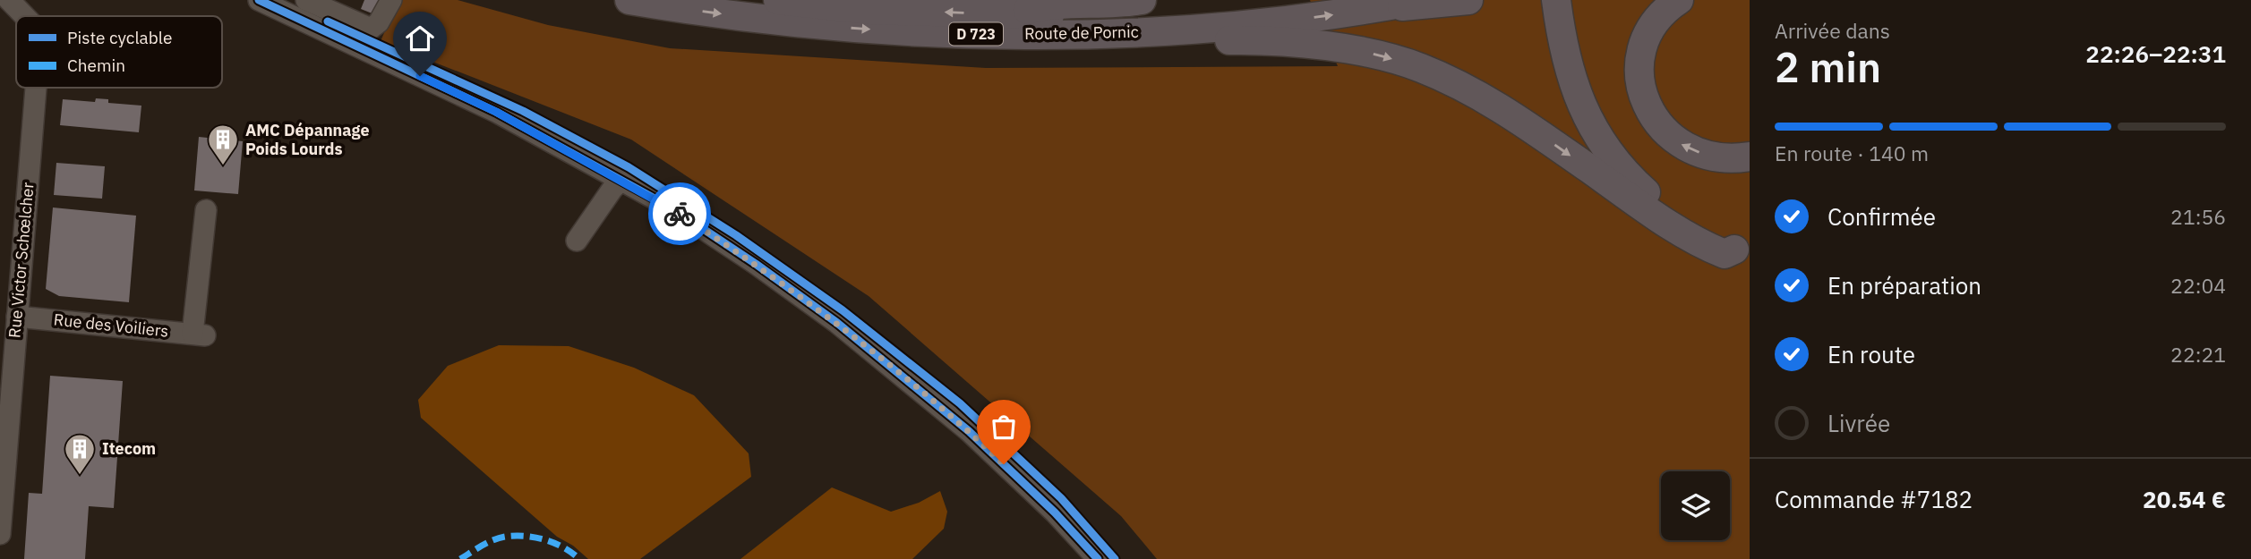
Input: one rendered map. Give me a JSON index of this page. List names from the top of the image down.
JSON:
{
  "streets": {
    "highway": ["Route de Pornic", "D 723"],
    "street": ["Rue Victor Schœlcher", "Rue des Voiliers"]
  },
  "crossings": [
    ["Route de Pornic", "D 723"],
    ["Rue Victor Schœlcher", "Rue des Voiliers"]
  ],
  "places": {
    "building": ["AMC Dépannage Poids Lourds", "Itecom"]
  },
  "legend": ["Piste cyclable", "Chemin"],
  "page": {
    "heading": ["2 min", "Arrivée dans", "22:26–22:31"],
    "panel": ["Commande #7182", "20.54 €"],
    "bar": "En route · 140 m",
    "list": [
      ["Confirmée", "21:56"],
      ["En préparation", "22:04"],
      ["En route", "22:21"],
      "Livrée"
    ]
  }
}
